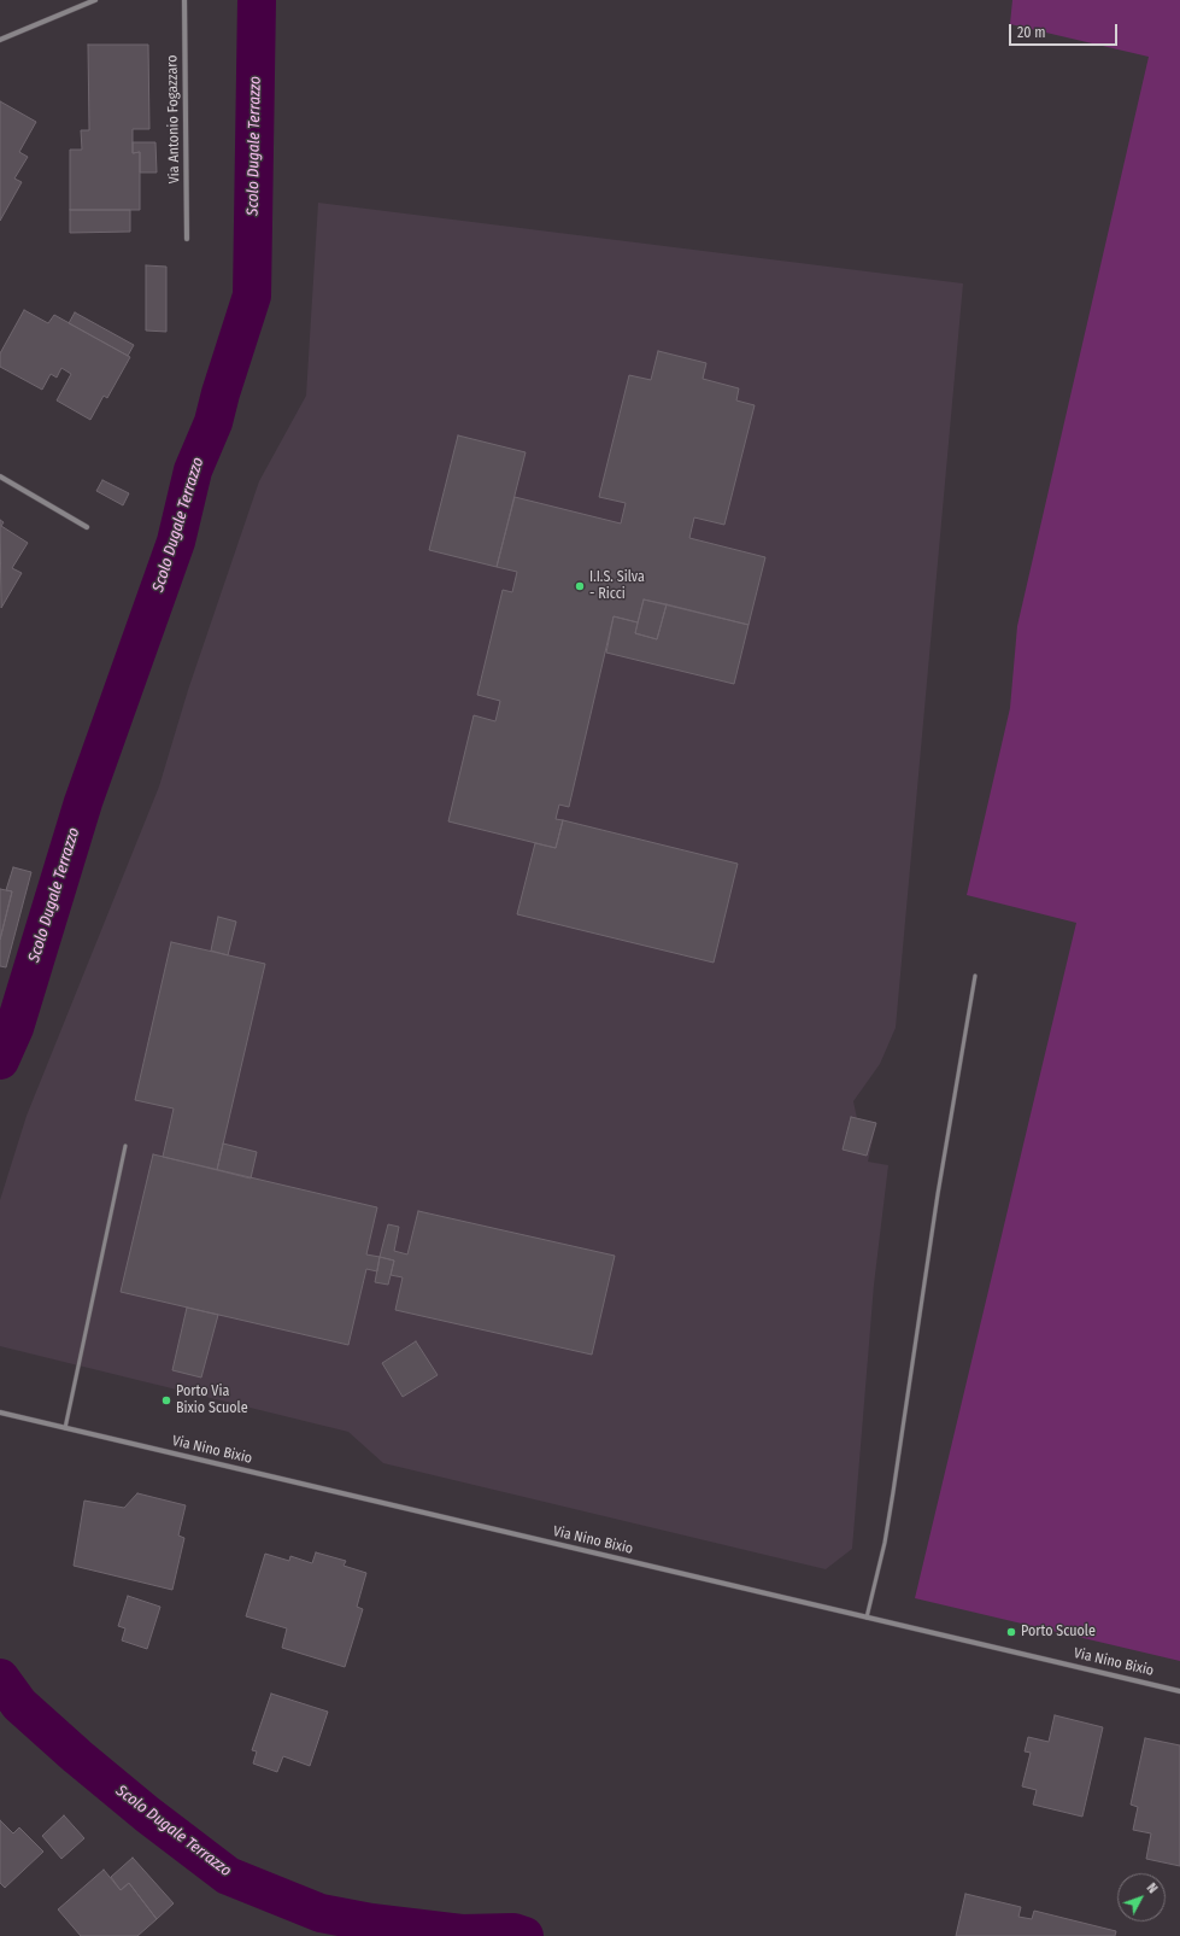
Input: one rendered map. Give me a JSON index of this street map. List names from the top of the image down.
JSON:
{
  "streets": {
    "street": ["Via Antonio Fogazzaro", "Via Nino Bixio"]
  },
  "water": ["Scolo Dugale Terrazzo"],
  "places": ["I.I.S. Silva - Ricci", "Porto Via Bixio Scuole", "Porto Scuole"],
  "scale_bar": "20 m",
  "north": "top right"
}
